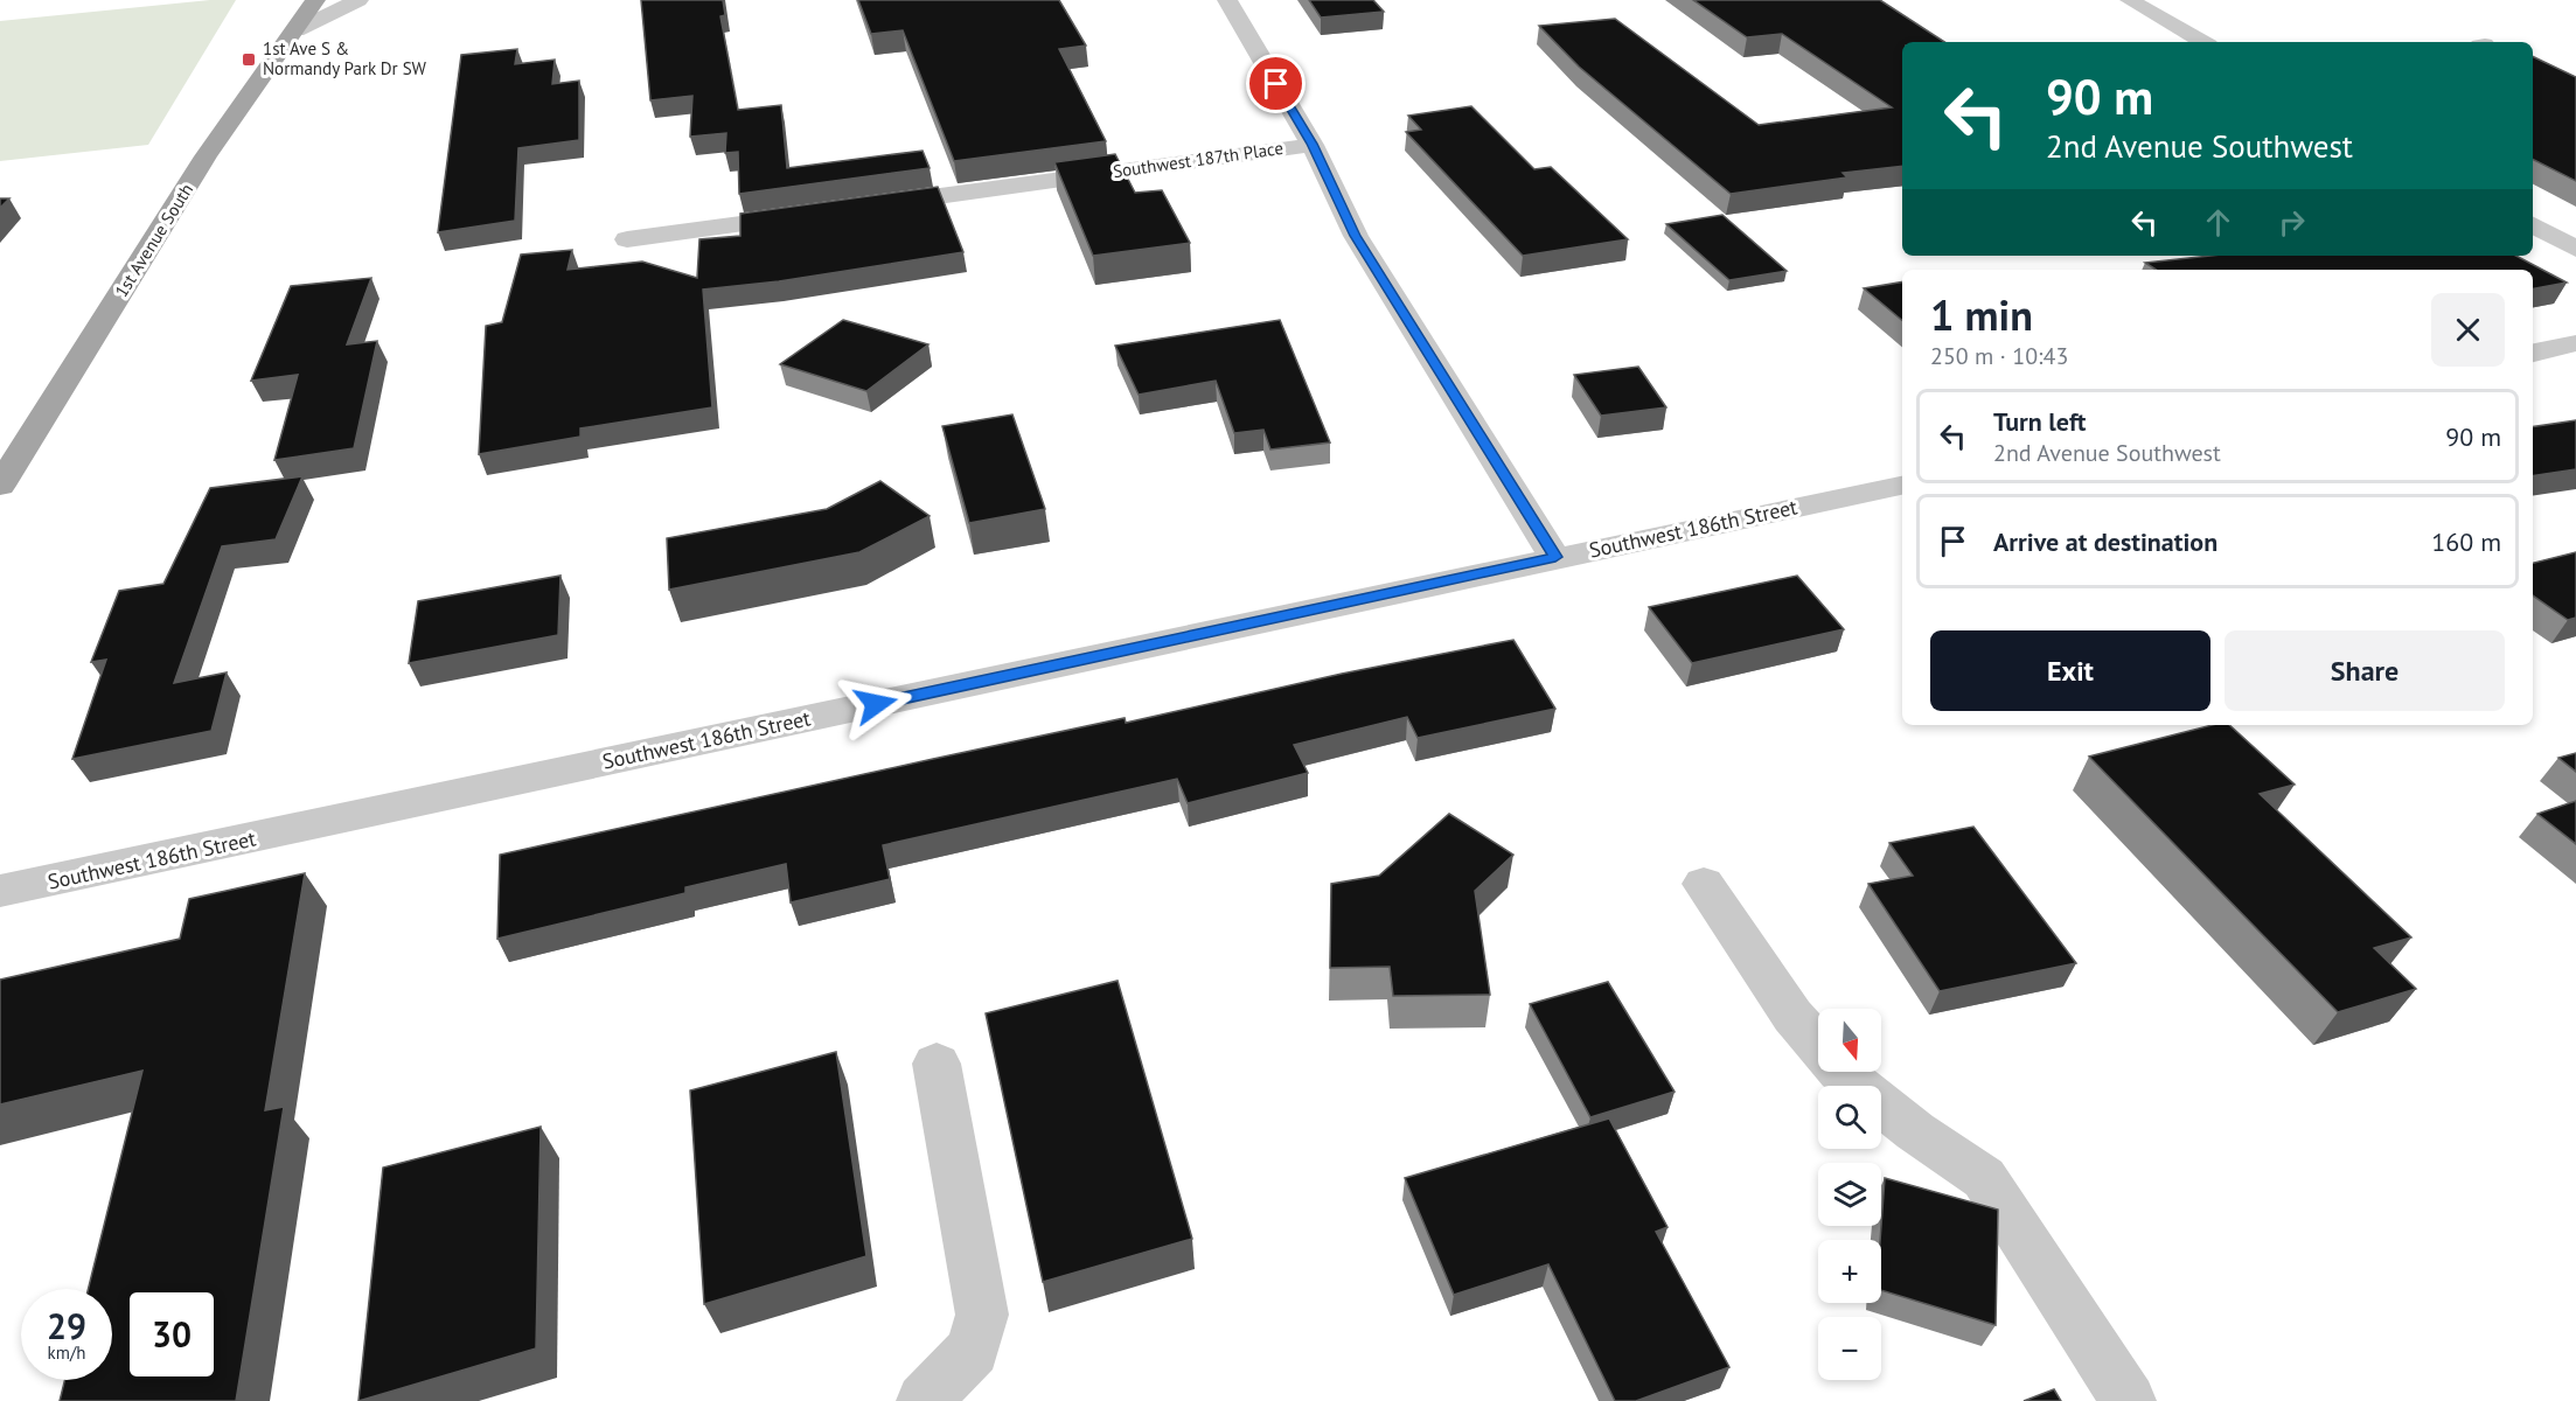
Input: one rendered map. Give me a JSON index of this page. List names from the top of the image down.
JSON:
{
  "streets": {
    "main road": ["1st Avenue South"],
    "street": ["Southwest 187th Place", "Southwest 186th Street"]
  },
  "places": {
    "transit": ["1st Ave S & Normandy Park Dr SW"]
  },
  "north": "bottom",
  "page": {
    "turn": ["90 m", "2nd Avenue Southwest"],
    "heading": ["1 min", "250 m · 10:43"],
    "list": [
      {
        "name": "Turn left",
        "note": "2nd Avenue Southwest",
        "value": "90 m"
      },
      {
        "name": "Arrive at destination",
        "value": "160 m"
      }
    ],
    "buttons": ["Exit", "Share"],
    "map_buttons": ["+", "−"],
    "speed": "29 km/h",
    "limit": "30"
  }
}
